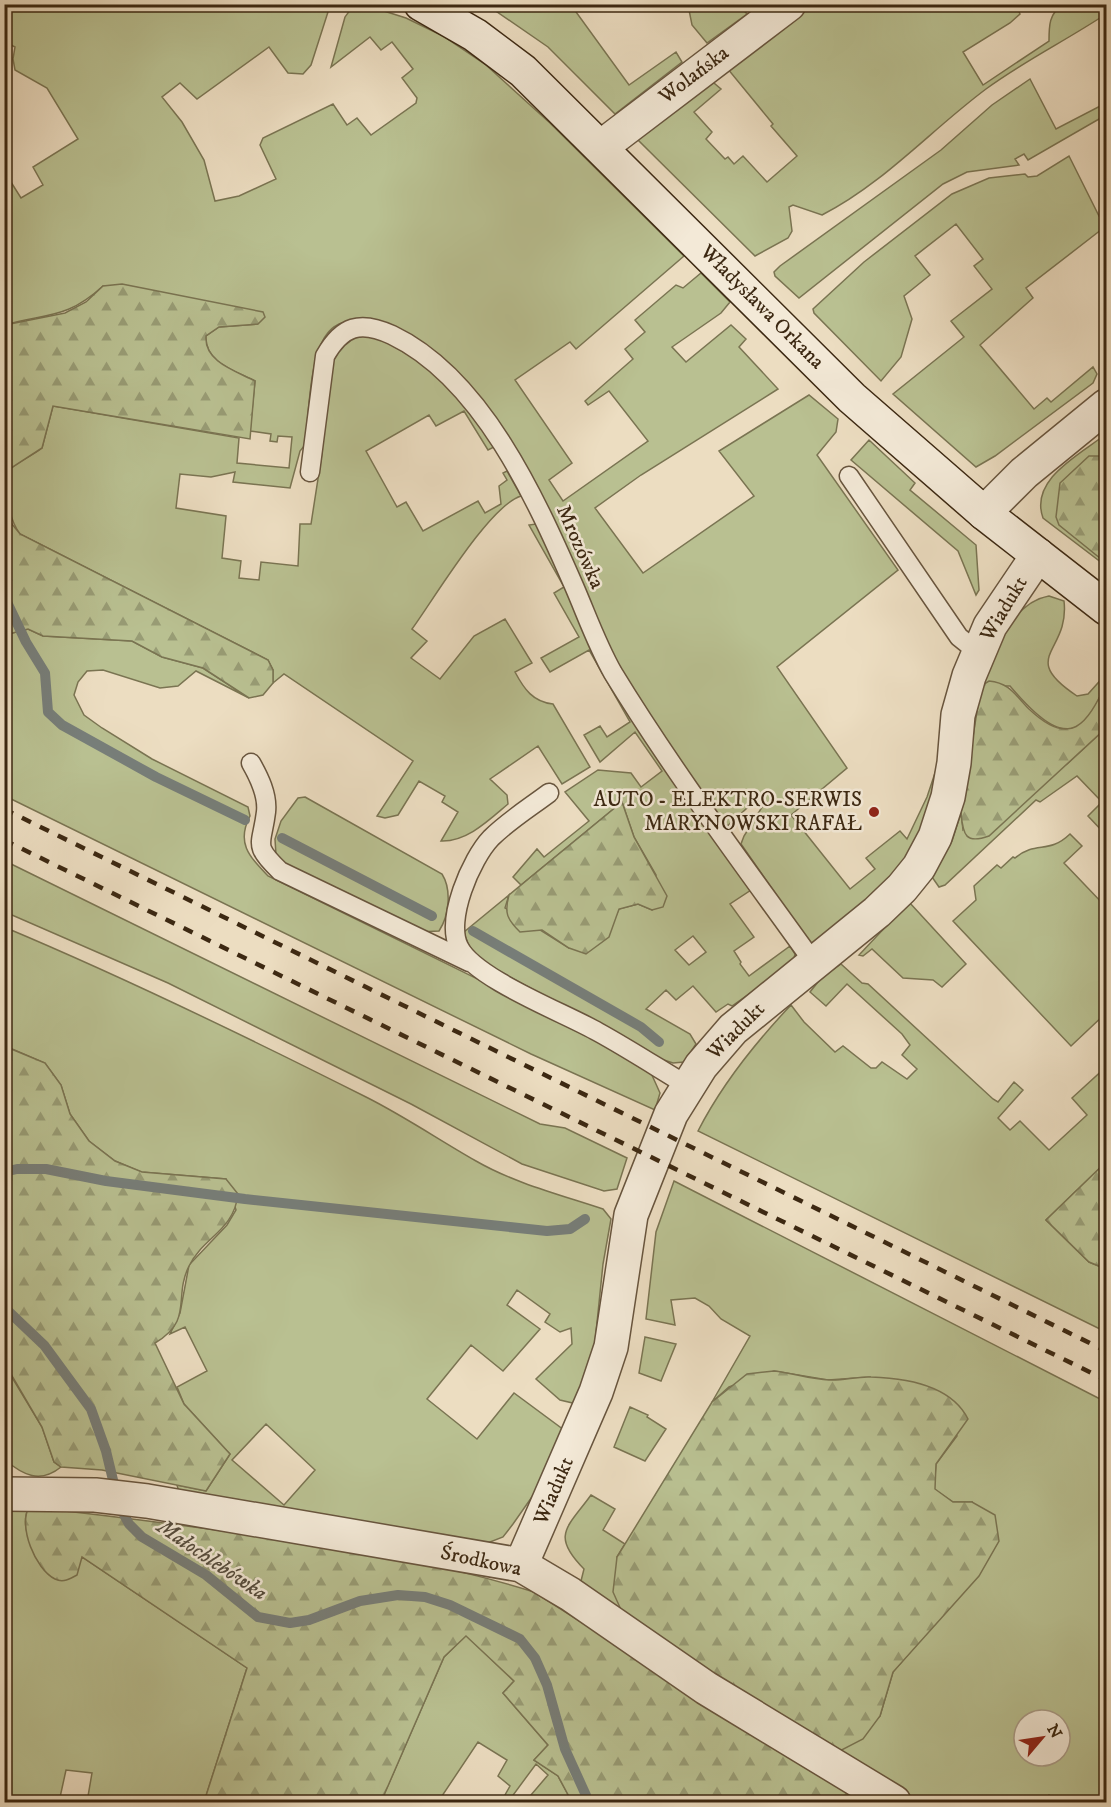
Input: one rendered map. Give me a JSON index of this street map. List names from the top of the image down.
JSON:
{
  "streets": {
    "street": [
      "Wolańska",
      "Władysława Orkana",
      "Wiadukt",
      "Środkowa"
    ],
    "lane": ["Mrozówka"]
  },
  "crossings": [
    ["Wolańska", "Władysława Orkana"],
    ["Władysława Orkana", "Wiadukt"],
    ["Mrozówka", "Wiadukt"],
    ["Wiadukt", "Środkowa"]
  ],
  "water": ["Małochlebówka"],
  "places": ["AUTO - ELEKTRO-SERWIS MARYNOWSKI RAFAŁ"],
  "north": "top right"
}
